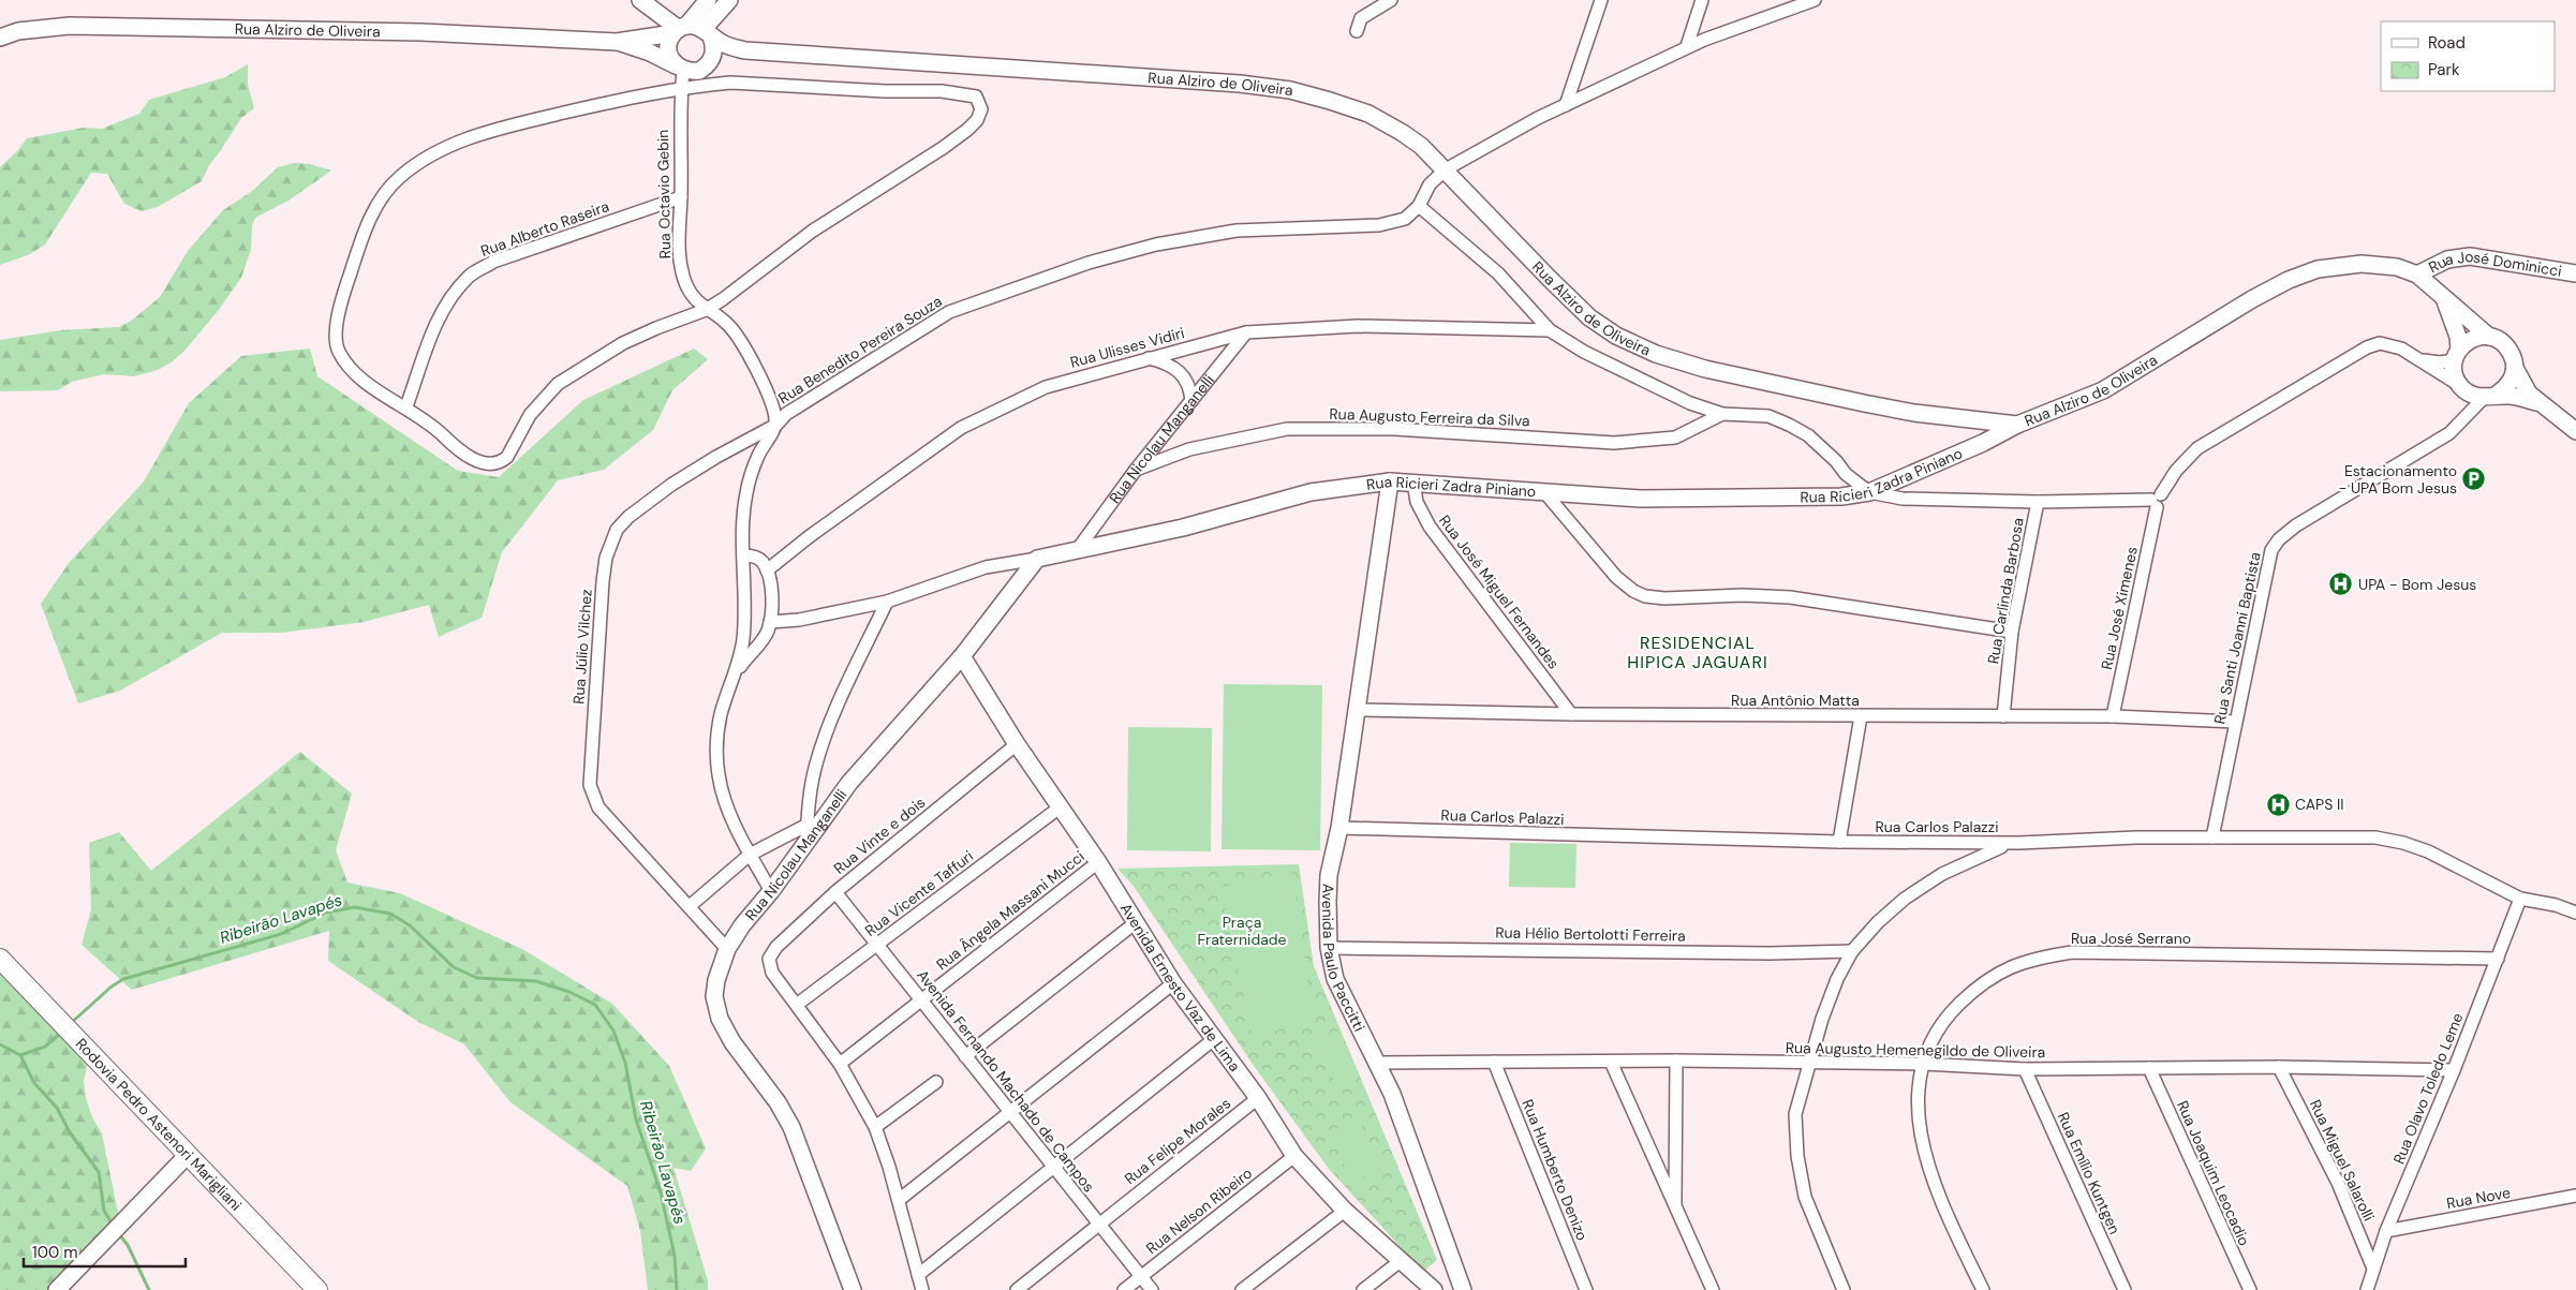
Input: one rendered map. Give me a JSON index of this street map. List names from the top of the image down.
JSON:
{
  "streets": {
    "main road": ["Rodovia Pedro Astenori Marigliani"],
    "street": [
      "Rua Alziro de Oliveira",
      "Rua Octavio Gebin",
      "Rua Alberto Raseira",
      "Rua José Dominicci",
      "Rua Ulisses Vidiri",
      "Rua Benedito Pereira Souza",
      "Rua Augusto Ferreira da Silva",
      "Rua Nicolau Manganelli",
      "Rua Ricieri Zadra Piniano",
      "Rua Carlinda Barbosa",
      "Rua José Miguel Fernandes",
      "Rua José Ximenes",
      "Rua Santi Joanni Baptista",
      "Rua Júlio Vilchez",
      "Rua Antônio Matta",
      "Rua Carlos Palazzi",
      "Rua Vinte e dois",
      "Rua Vicente Taffuri",
      "Rua Ângela Massani Mucci",
      "Rua Hélio Bertolotti Ferreira",
      "Rua José Serrano",
      "Avenida Paulo Paccitti",
      "Avenida Ernesto Vaz de Lima",
      "Rua Augusto Hemenegildo de Oliveira",
      "Avenida Fernando Machado de Campos",
      "Rua Olavo Toledo Leme",
      "Rua Felipe Morales",
      "Rua Miguel Salarolli",
      "Rua Humberto Denizo",
      "Rua Emílio Kuntgen",
      "Rua Joaquim Leocadio",
      "Rua Nove",
      "Rua Nelson Ribeiro"
    ]
  },
  "crossings": [
    ["Rua Alziro de Oliveira", "Rua Octavio Gebin"],
    ["Rua Alziro de Oliveira", "Rua José Dominicci"],
    ["Rua Alziro de Oliveira", "Rua Benedito Pereira Souza"],
    ["Rua Alziro de Oliveira", "Rua Ricieri Zadra Piniano"],
    ["Rua Alziro de Oliveira", "Rua Santi Joanni Baptista"],
    ["Rua Octavio Gebin", "Rua Alberto Raseira"],
    ["Rua Octavio Gebin", "Rua Benedito Pereira Souza"],
    ["Rua Ulisses Vidiri", "Rua Nicolau Manganelli"],
    ["Rua Benedito Pereira Souza", "Rua Júlio Vilchez"],
    ["Rua Augusto Ferreira da Silva", "Rua Nicolau Manganelli"],
    ["Rua Nicolau Manganelli", "Rua Ricieri Zadra Piniano"],
    ["Rua Nicolau Manganelli", "Avenida Ernesto Vaz de Lima"],
    ["Rua Ricieri Zadra Piniano", "Rua José Miguel Fernandes"],
    ["Rua Ricieri Zadra Piniano", "Avenida Paulo Paccitti"],
    ["Rua Carlinda Barbosa", "Rua Antônio Matta"],
    ["Rua José Miguel Fernandes", "Rua Antônio Matta"],
    ["Rua José Ximenes", "Rua Antônio Matta"],
    ["Rua Santi Joanni Baptista", "Rua Antônio Matta"],
    ["Rua Santi Joanni Baptista", "Rua Carlos Palazzi"],
    ["Rua Antônio Matta", "Avenida Paulo Paccitti"],
    ["Rua Carlos Palazzi", "Avenida Paulo Paccitti"],
    ["Rua Carlos Palazzi", "Rua Olavo Toledo Leme"],
    ["Rua Vinte e dois", "Rua Vicente Taffuri"],
    ["Rua Vinte e dois", "Avenida Ernesto Vaz de Lima"],
    ["Rua Vinte e dois", "Avenida Fernando Machado de Campos"],
    ["Rua Vicente Taffuri", "Avenida Ernesto Vaz de Lima"],
    ["Rua Vicente Taffuri", "Avenida Fernando Machado de Campos"],
    ["Rua Ângela Massani Mucci", "Avenida Ernesto Vaz de Lima"],
    ["Rua Ângela Massani Mucci", "Avenida Fernando Machado de Campos"],
    ["Rua Hélio Bertolotti Ferreira", "Avenida Paulo Paccitti"],
    ["Rua José Serrano", "Rua Augusto Hemenegildo de Oliveira"],
    ["Rua José Serrano", "Rua Olavo Toledo Leme"],
    ["Avenida Paulo Paccitti", "Rua Augusto Hemenegildo de Oliveira"],
    ["Avenida Ernesto Vaz de Lima", "Rua Felipe Morales"],
    ["Avenida Ernesto Vaz de Lima", "Rua Nelson Ribeiro"],
    ["Rua Augusto Hemenegildo de Oliveira", "Rua Olavo Toledo Leme"],
    ["Rua Augusto Hemenegildo de Oliveira", "Rua Miguel Salarolli"],
    ["Rua Augusto Hemenegildo de Oliveira", "Rua Humberto Denizo"],
    ["Rua Augusto Hemenegildo de Oliveira", "Rua Emílio Kuntgen"],
    ["Rua Augusto Hemenegildo de Oliveira", "Rua Joaquim Leocadio"],
    ["Avenida Fernando Machado de Campos", "Rua Felipe Morales"],
    ["Avenida Fernando Machado de Campos", "Rua Nelson Ribeiro"],
    ["Rua Olavo Toledo Leme", "Rua Miguel Salarolli"],
    ["Rua Olavo Toledo Leme", "Rua Nove"]
  ],
  "districts": ["RESIDENCIAL HIPICA JAGUARI"],
  "water": ["Ribeirão Lavapés"],
  "parks": ["Praça Fraternidade"],
  "places": {
    "parking": ["Estacionamento - UPA Bom Jesus"],
    "hospital": ["UPA - Bom Jesus", "CAPS II"]
  },
  "legend": ["Road", "Park"],
  "scale_bar": "100 m"
}
